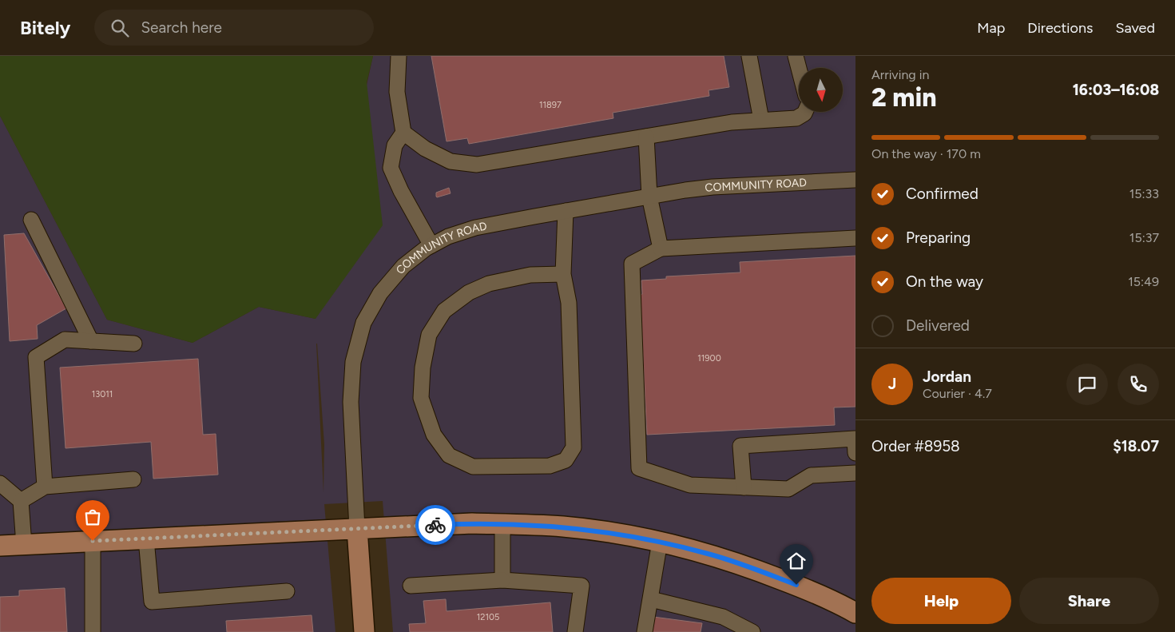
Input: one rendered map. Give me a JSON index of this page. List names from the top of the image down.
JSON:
{
  "streets": {
    "main road": ["COMMUNITY ROAD"]
  },
  "house_numbers": [
    "11897",
    "11900",
    "13011",
    "12105"
  ],
  "north": "bottom",
  "page": {
    "header": "Bitely",
    "search": "Search here",
    "nav": ["Map", "Directions", "Saved"],
    "heading": ["2 min", "Arriving in", "16:03–16:08"],
    "panel": [
      "Jordan",
      "Courier · 4.7",
      "Order #8958",
      "$18.07"
    ],
    "bar": "On the way · 170 m",
    "list": [
      ["Confirmed", "15:33"],
      ["Preparing", "15:37"],
      ["On the way", "15:49"],
      "Delivered"
    ],
    "round": "J",
    "buttons": ["Help", "Share"]
  }
}
